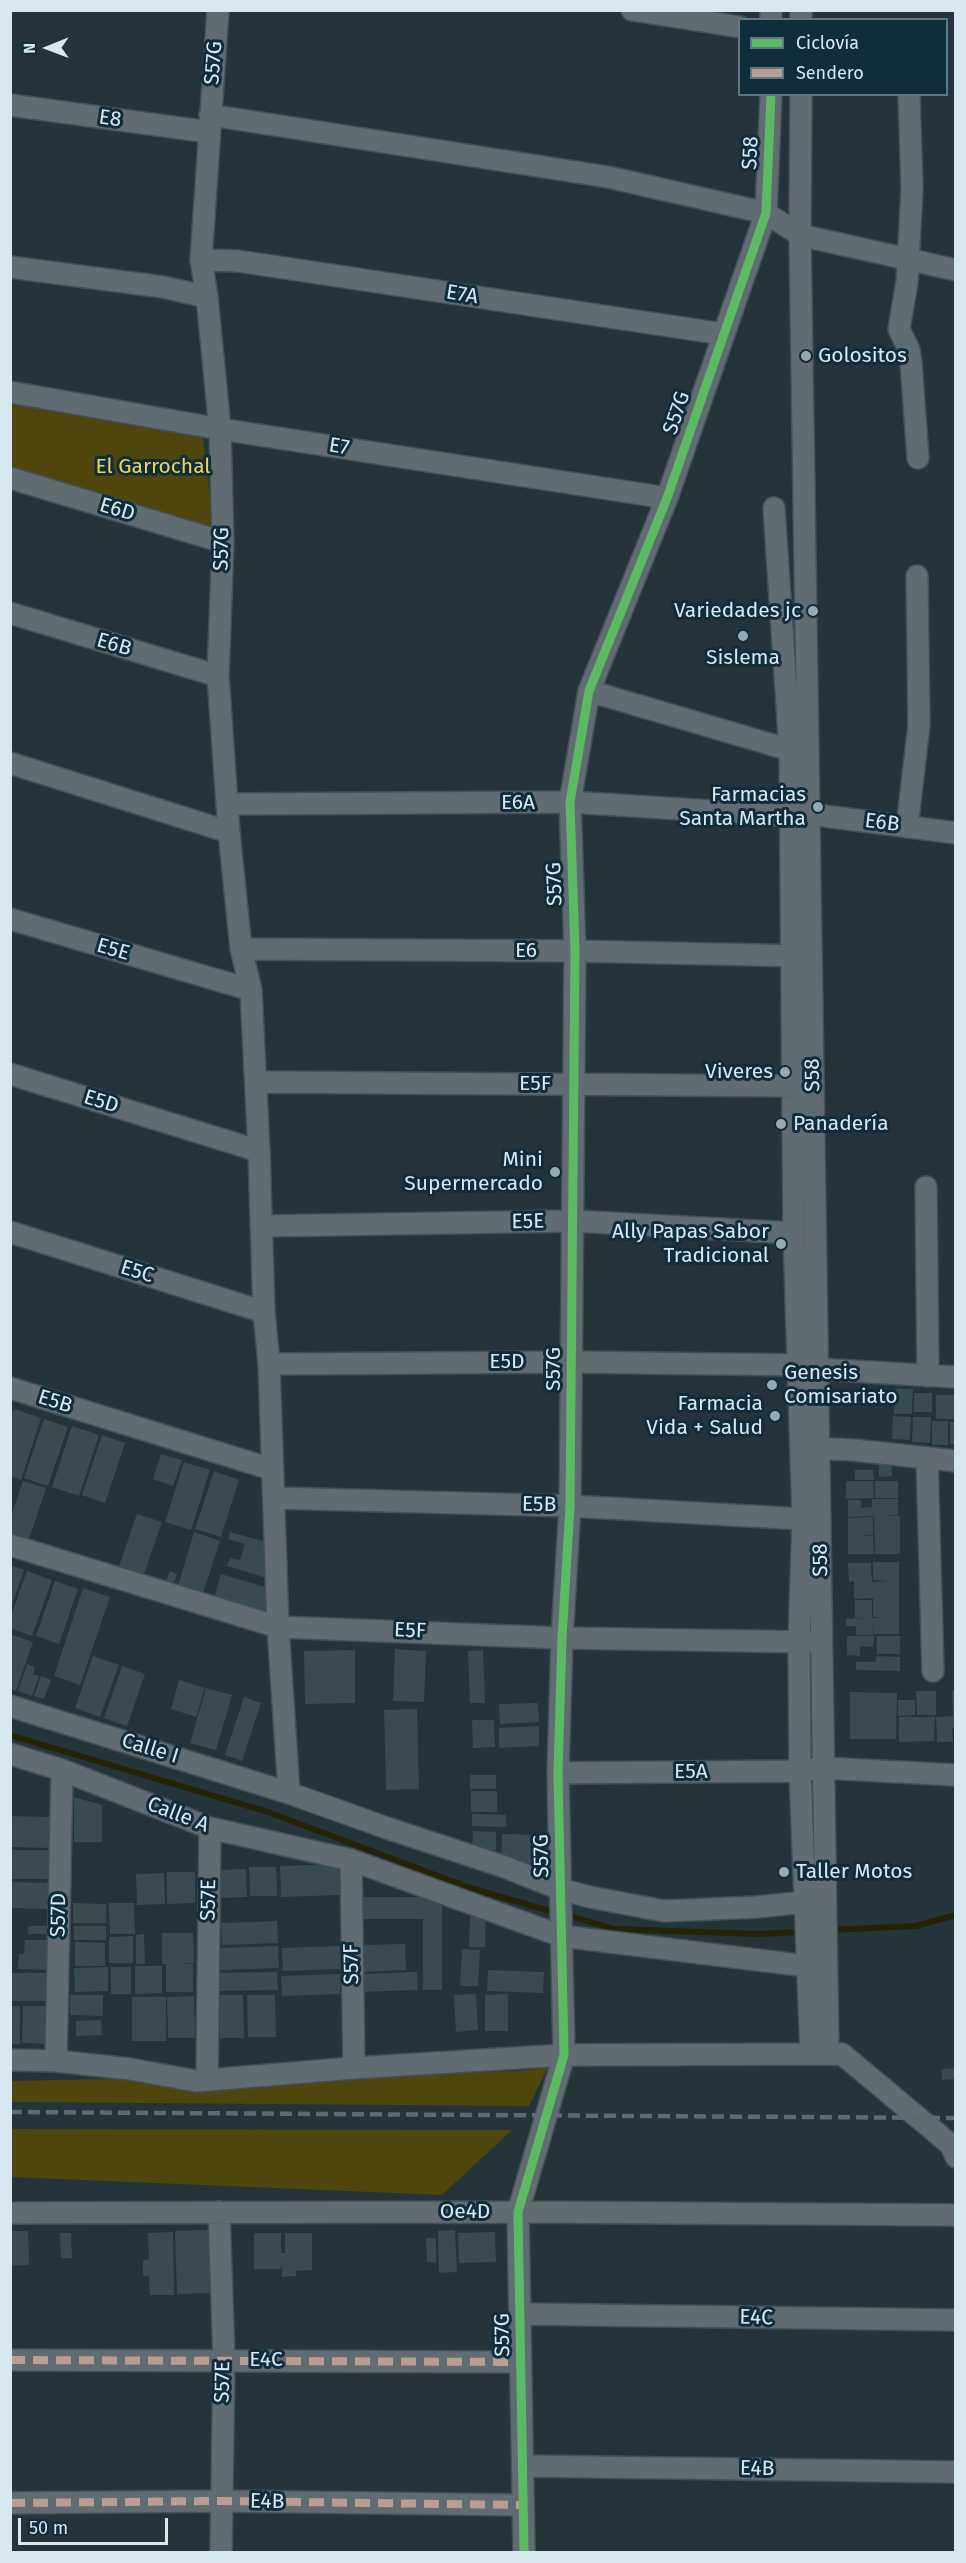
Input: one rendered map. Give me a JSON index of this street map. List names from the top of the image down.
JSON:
{
  "streets": {
    "street": [
      "S57G",
      "E8",
      "S58",
      "E7A",
      "E7",
      "E6D",
      "E6B",
      "E6A",
      "E5E",
      "E6",
      "E5F",
      "E5D",
      "E5C",
      "E5B",
      "Calle I",
      "E5A",
      "Calle A",
      "S57E",
      "S57D",
      "S57F",
      "Oe4D",
      "E4C",
      "E4B"
    ]
  },
  "crossings": [
    ["S57G", "E8"],
    ["S57G", "S58"],
    ["S57G", "E7A"],
    ["S57G", "E7"],
    ["S57G", "E6D"],
    ["S57G", "E6B"],
    ["S57G", "E6A"],
    ["S57G", "E5E"],
    ["S57G", "E6"],
    ["S57G", "E5F"],
    ["S57G", "E5D"],
    ["S57G", "E5C"],
    ["S57G", "E5B"],
    ["S57G", "Calle I"],
    ["S57G", "E5A"],
    ["S57G", "Calle A"],
    ["S57G", "Oe4D"],
    ["S57G", "E4C"],
    ["S57G", "E4B"],
    ["E8", "S58"],
    ["S58", "E6B"],
    ["S58", "E6A"],
    ["S58", "E5E"],
    ["S58", "E6"],
    ["S58", "E5F"],
    ["S58", "E5D"],
    ["S58", "E5B"],
    ["S58", "Calle I"],
    ["S58", "E5A"],
    ["S58", "Calle A"],
    ["E6B", "E6A"],
    ["Calle A", "S57E"],
    ["Calle A", "S57D"],
    ["Calle A", "S57F"],
    ["S57E", "Oe4D"],
    ["S57E", "E4C"],
    ["S57E", "E4B"]
  ],
  "parks": ["El Garrochal"],
  "places": [
    "Golositos",
    "Variedades jc",
    "Sislema",
    "Farmacias Santa Martha",
    "Viveres",
    "Panadería",
    "Mini Supermercado",
    "Ally Papas Sabor Tradicional",
    "Genesis Comisariato",
    "Farmacia Vida + Salud",
    "Taller Motos"
  ],
  "legend": ["Ciclovía", "Sendero"],
  "scale_bar": "50 m",
  "north": "left"
}
